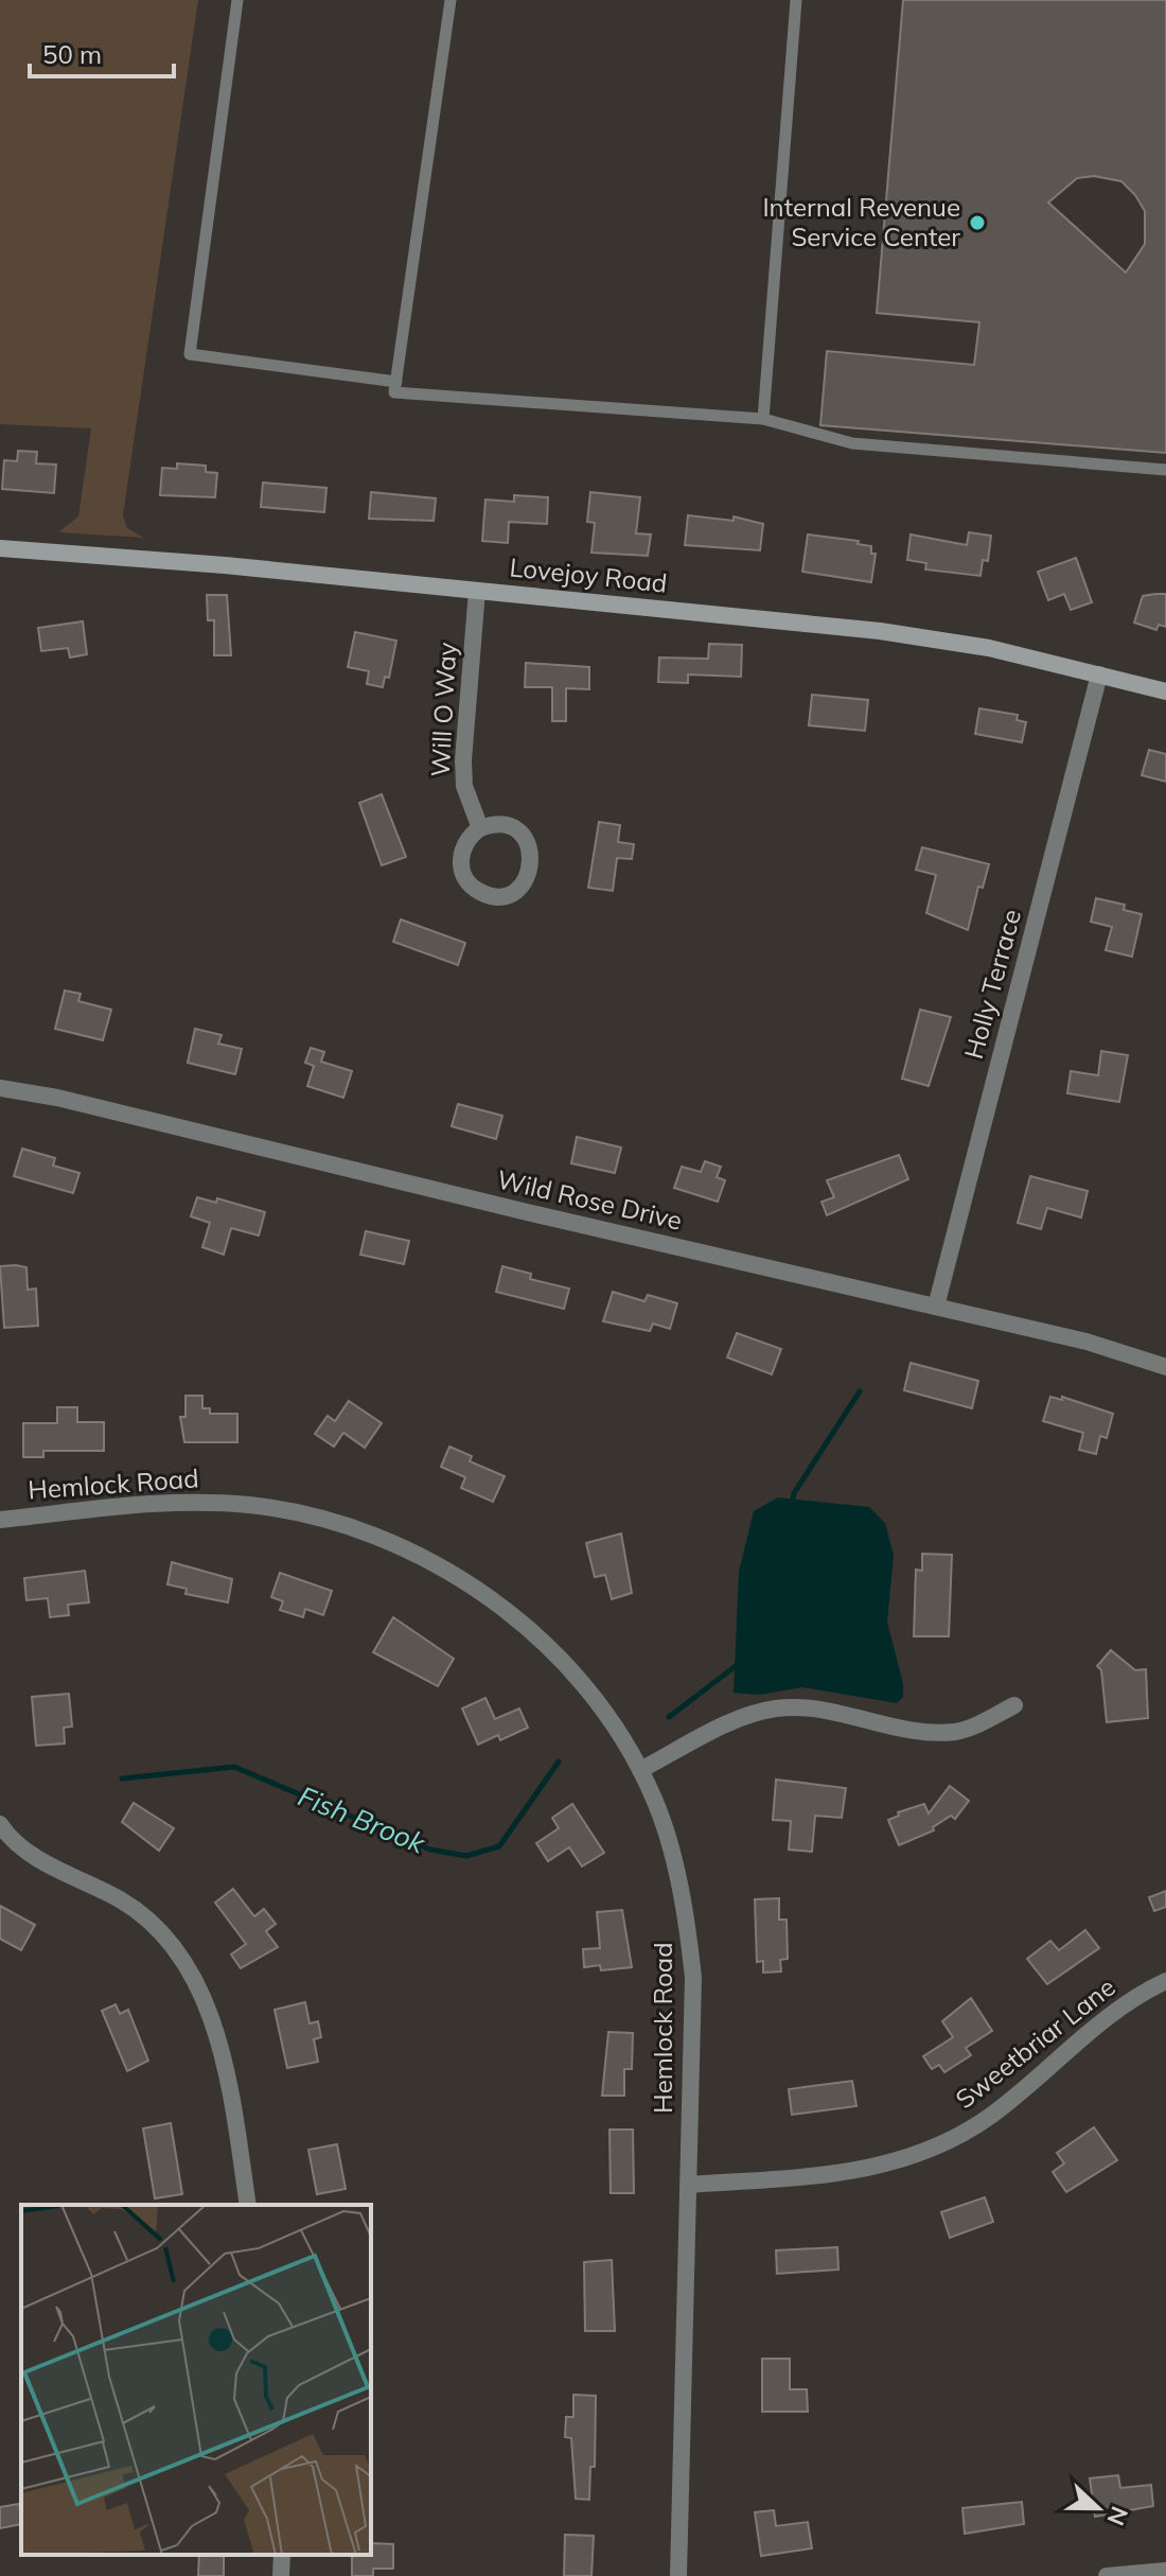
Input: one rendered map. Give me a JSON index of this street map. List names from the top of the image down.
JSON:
{
  "streets": {
    "main road": ["Lovejoy Road"],
    "street": [
      "Will O Way",
      "Holly Terrace",
      "Wild Rose Drive",
      "Hemlock Road",
      "Sweetbriar Lane"
    ]
  },
  "crossings": [
    ["Lovejoy Road", "Will O Way"],
    ["Lovejoy Road", "Holly Terrace"],
    ["Holly Terrace", "Wild Rose Drive"],
    ["Hemlock Road", "Sweetbriar Lane"]
  ],
  "water": ["Fish Brook"],
  "places": ["Internal Revenue Service Center"],
  "scale_bar": "50 m",
  "north": "right"
}
